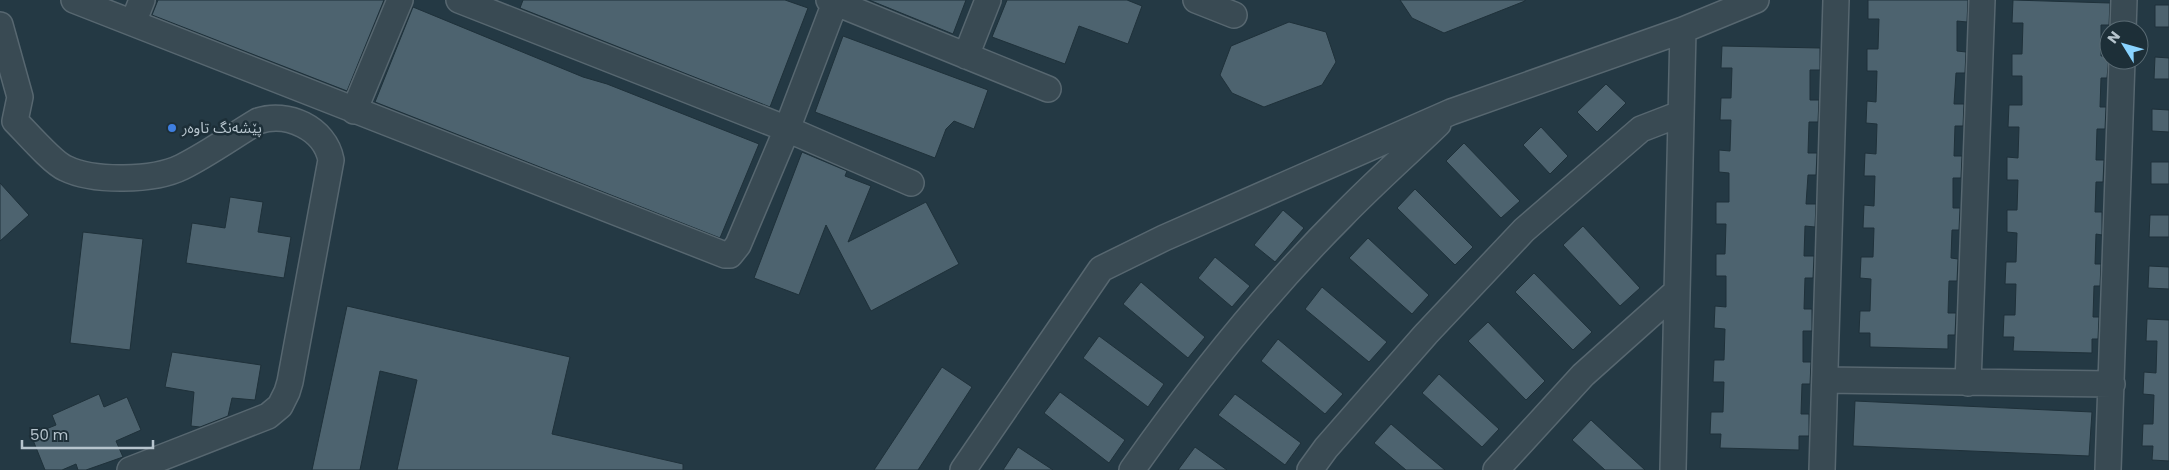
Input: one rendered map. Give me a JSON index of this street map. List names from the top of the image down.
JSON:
{
  "places": ["پێشەنگ تاوەر"],
  "scale_bar": "50 m",
  "north": "top left"
}
